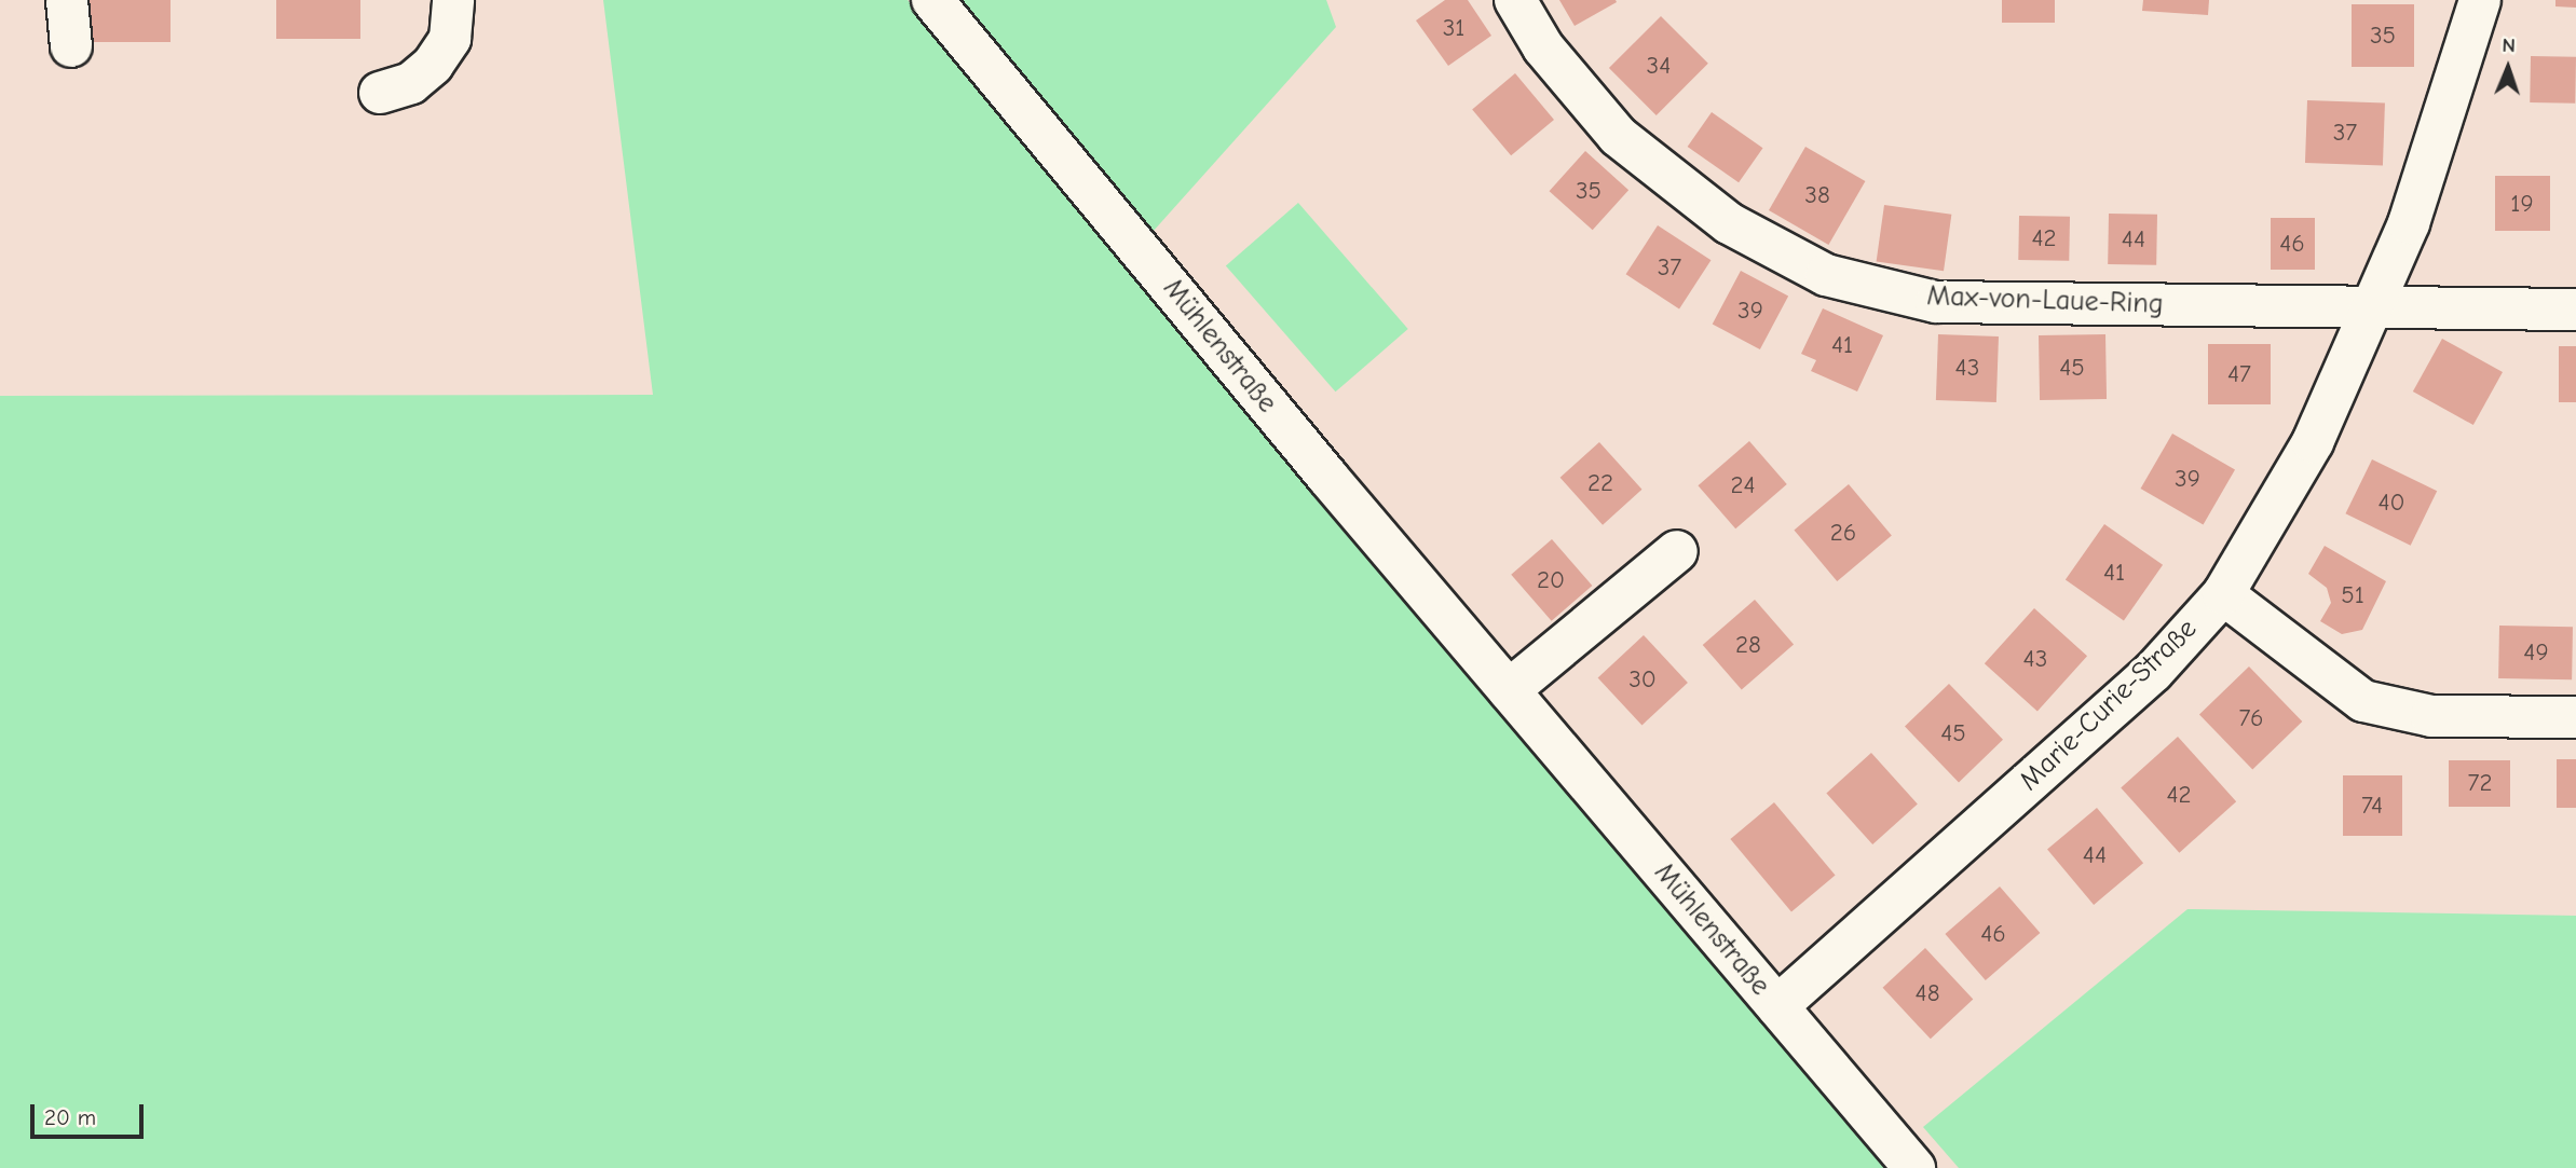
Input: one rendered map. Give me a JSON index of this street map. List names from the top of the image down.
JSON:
{
  "streets": {
    "street": ["Max-von-Laue-Ring", "Mühlenstraße", "Marie-Curie-Straße"]
  },
  "crossings": [
    ["Max-von-Laue-Ring", "Marie-Curie-Straße"],
    ["Mühlenstraße", "Marie-Curie-Straße"]
  ],
  "house_numbers": [
    "31",
    "35",
    "34",
    "37",
    "35",
    "38",
    "19",
    "42",
    "44",
    "46",
    "37",
    "39",
    "41",
    "43",
    "45",
    "47",
    "39",
    "22",
    "24",
    "40",
    "26",
    "41",
    "20",
    "51",
    "28",
    "49",
    "43",
    "30",
    "76",
    "45",
    "72",
    "42",
    "74",
    "44",
    "46",
    "48"
  ],
  "scale_bar": "20 m",
  "north": "top"
}
